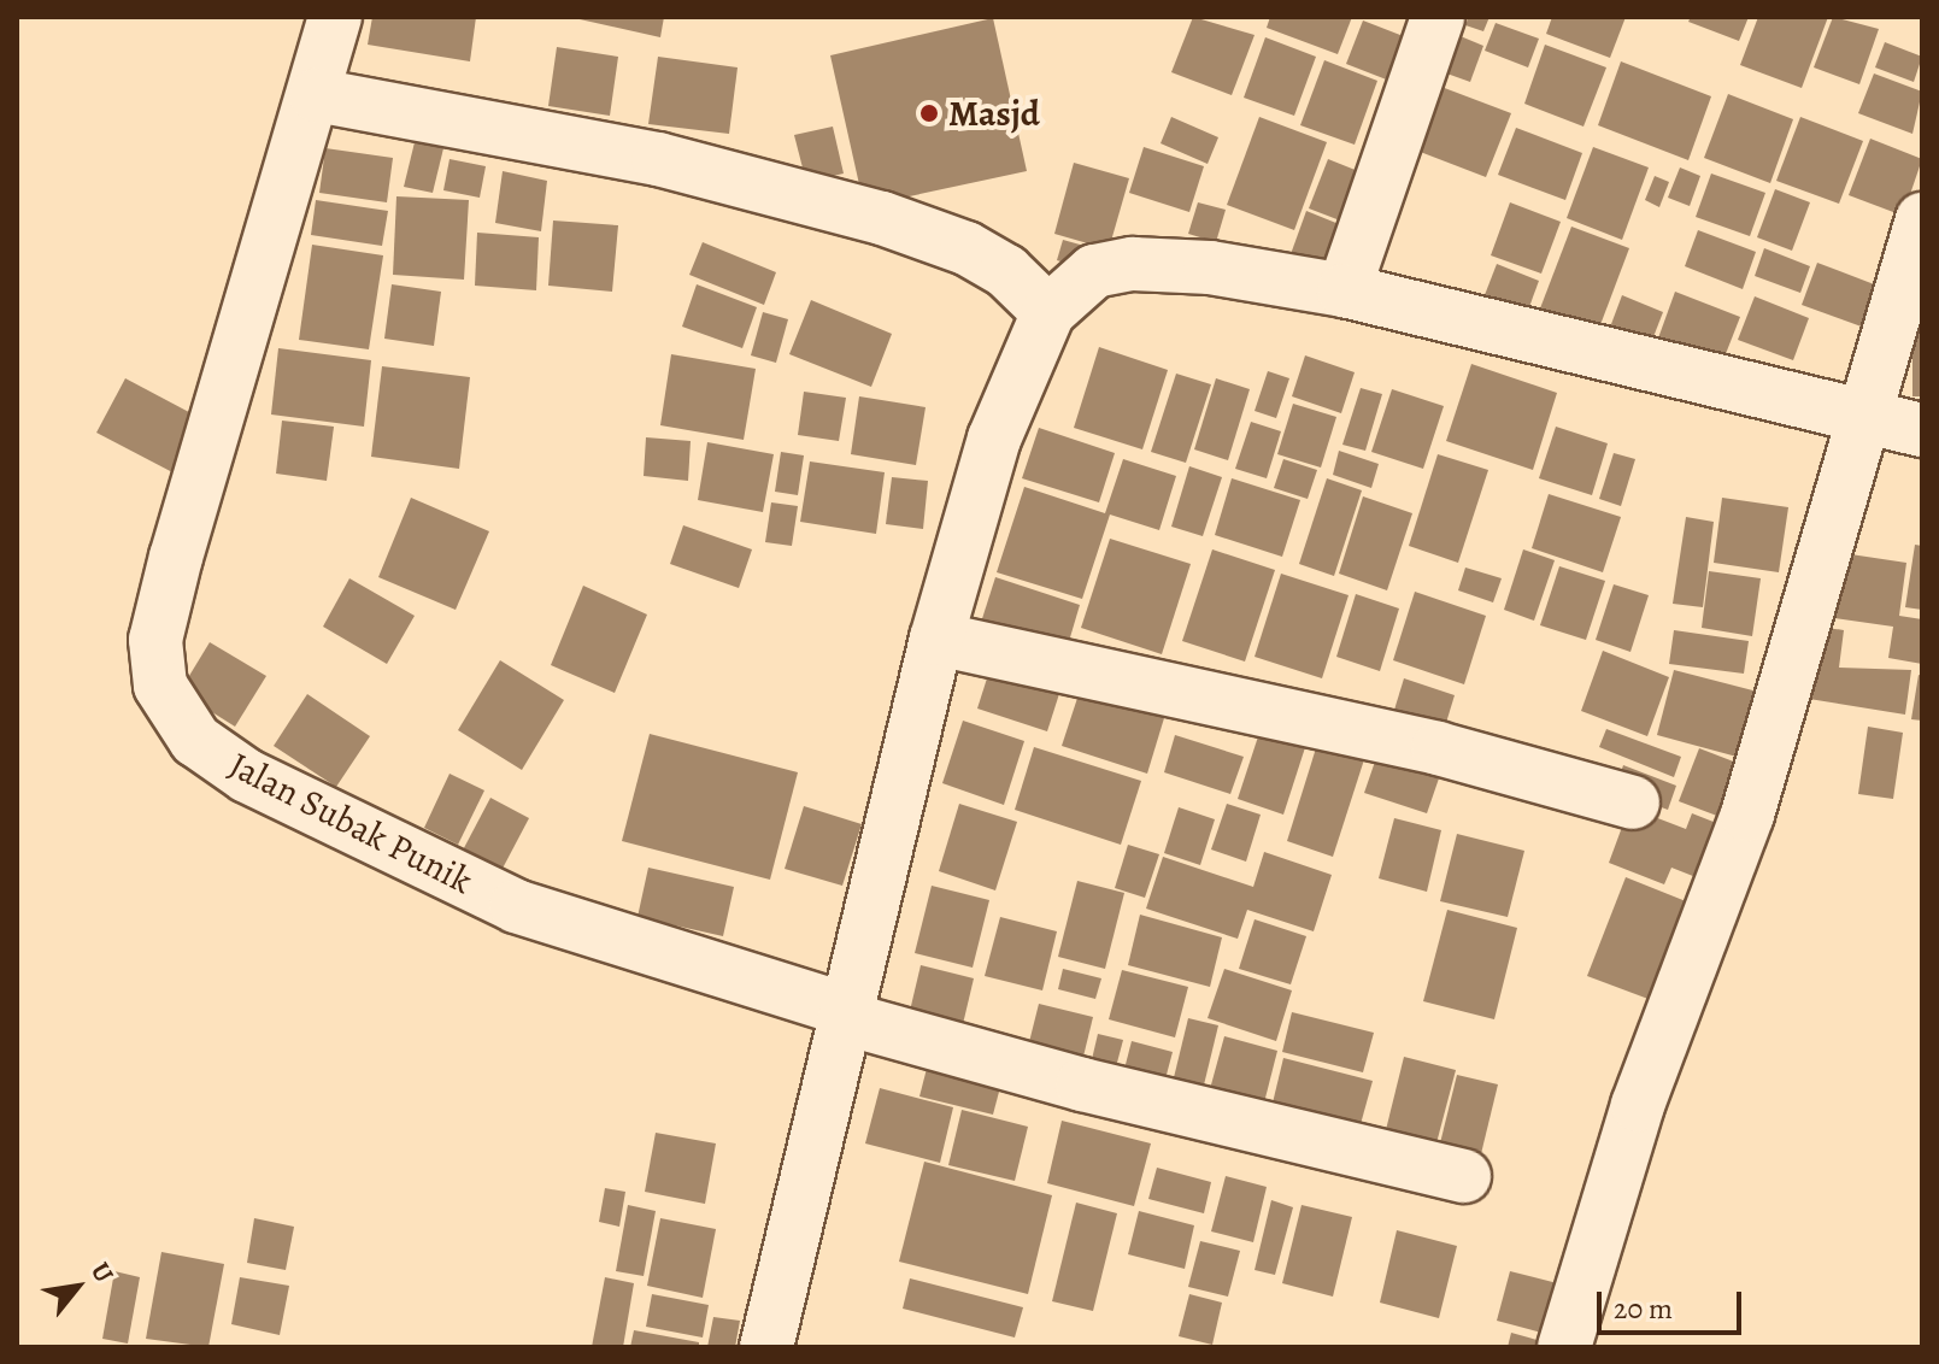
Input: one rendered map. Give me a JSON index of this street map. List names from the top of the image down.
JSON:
{
  "streets": {
    "street": ["Jalan Subak Punik"]
  },
  "places": ["Masjd"],
  "scale_bar": "20 m",
  "north": "top right"
}
